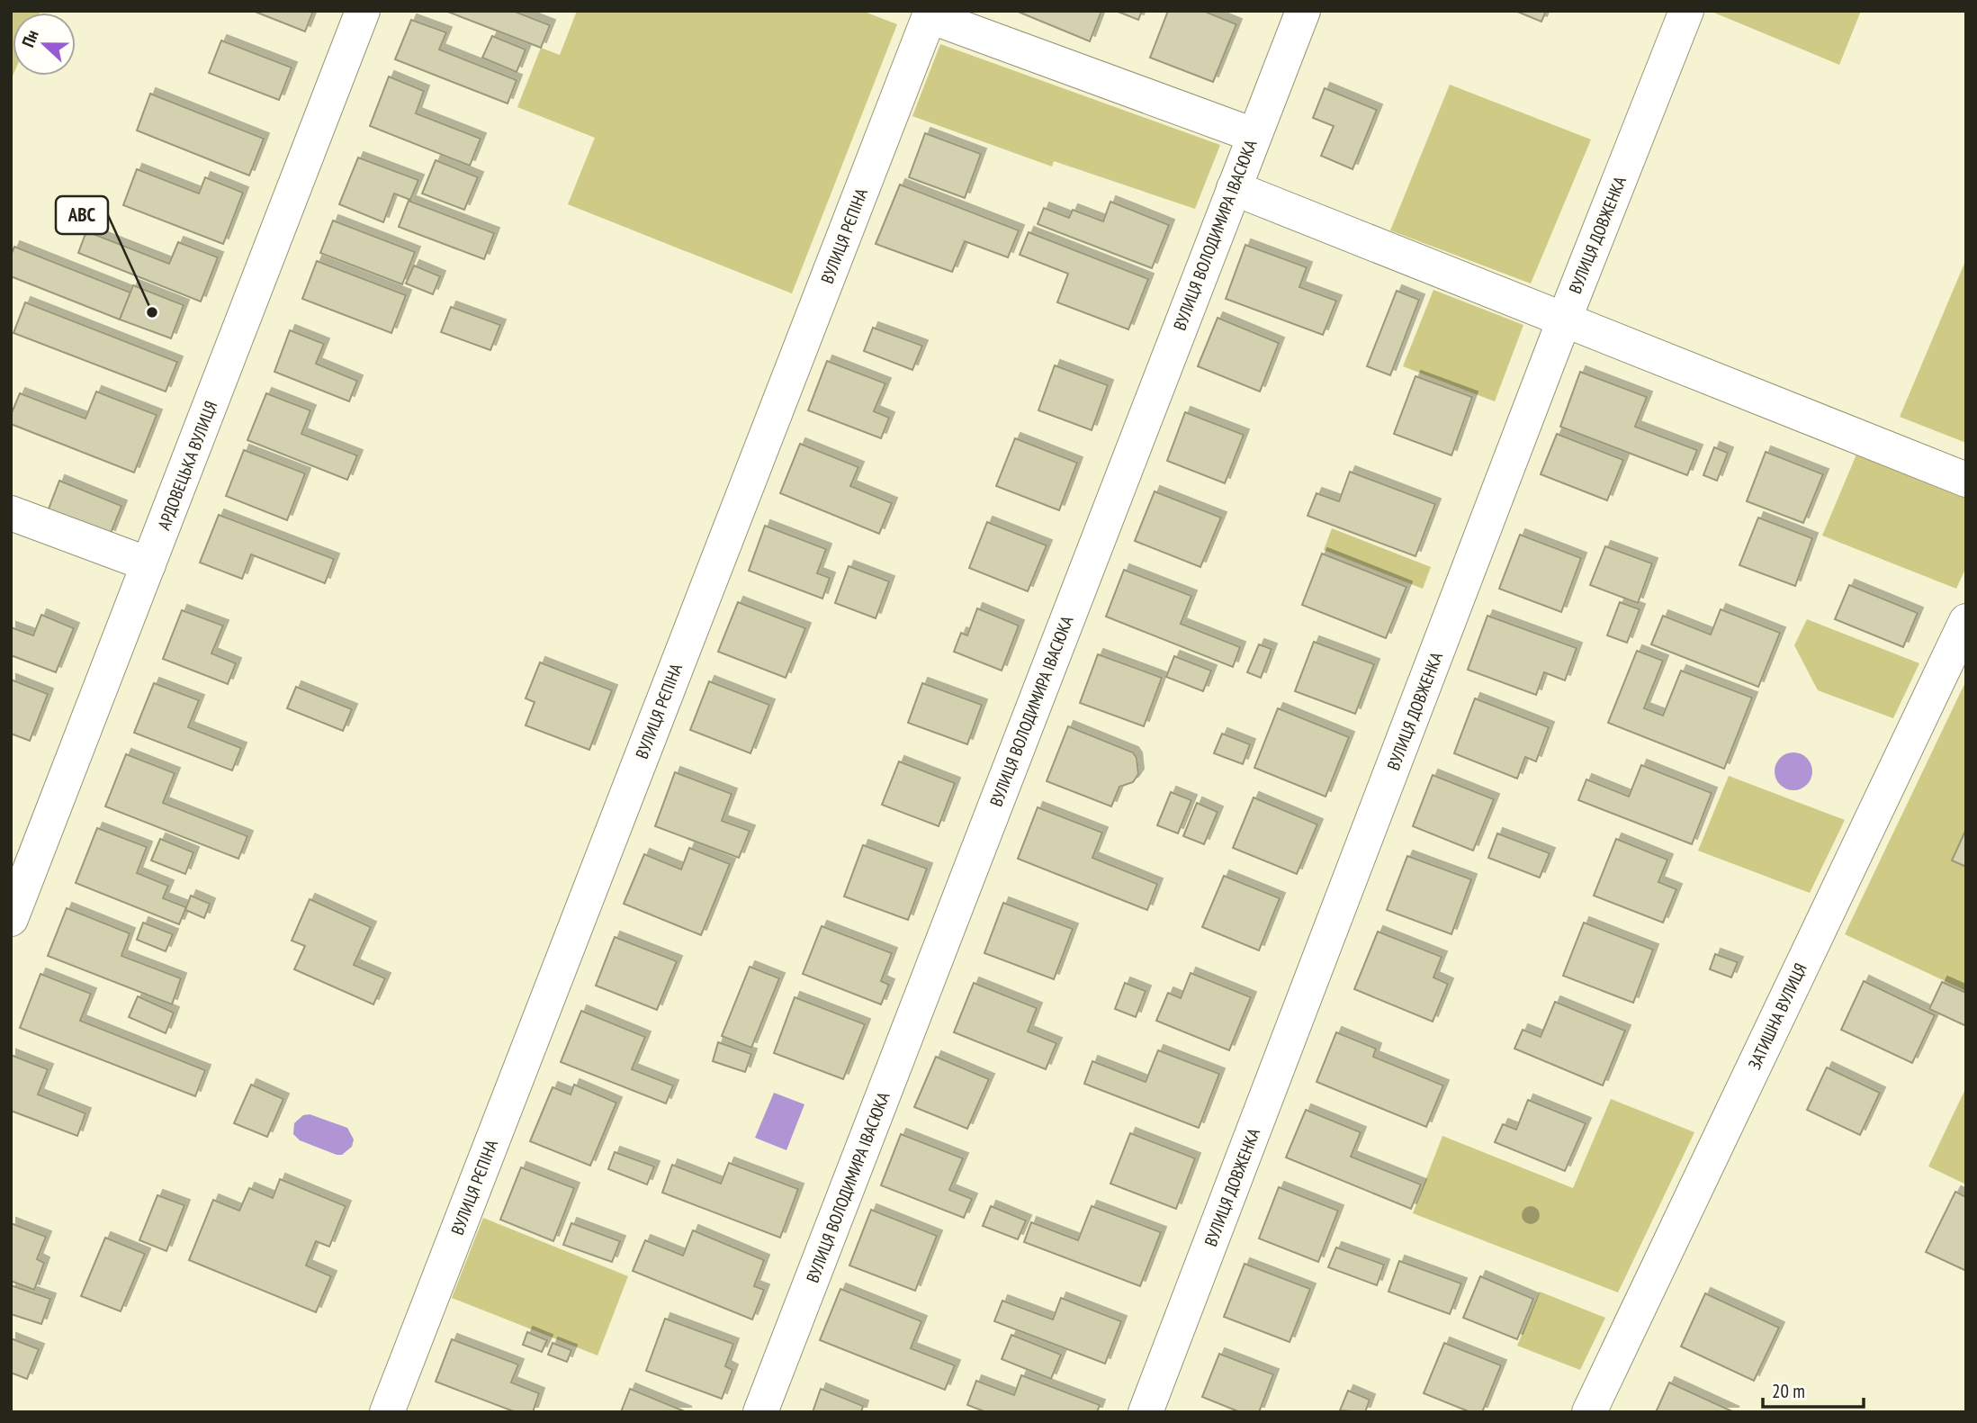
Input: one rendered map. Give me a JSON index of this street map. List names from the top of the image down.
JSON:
{
  "streets": {
    "main road": [
      "ВУЛИЦЯ ВОЛОДИМИРА ІВАСЮКА",
      "ВУЛИЦЯ ДОВЖЕНКА",
      "ВУЛИЦЯ РЄПІНА",
      "АРДОВЕЦЬКА ВУЛИЦЯ",
      "ЗАТИШНА ВУЛИЦЯ"
    ]
  },
  "places": ["ABC"],
  "scale_bar": "20 m",
  "north": "left"
}
